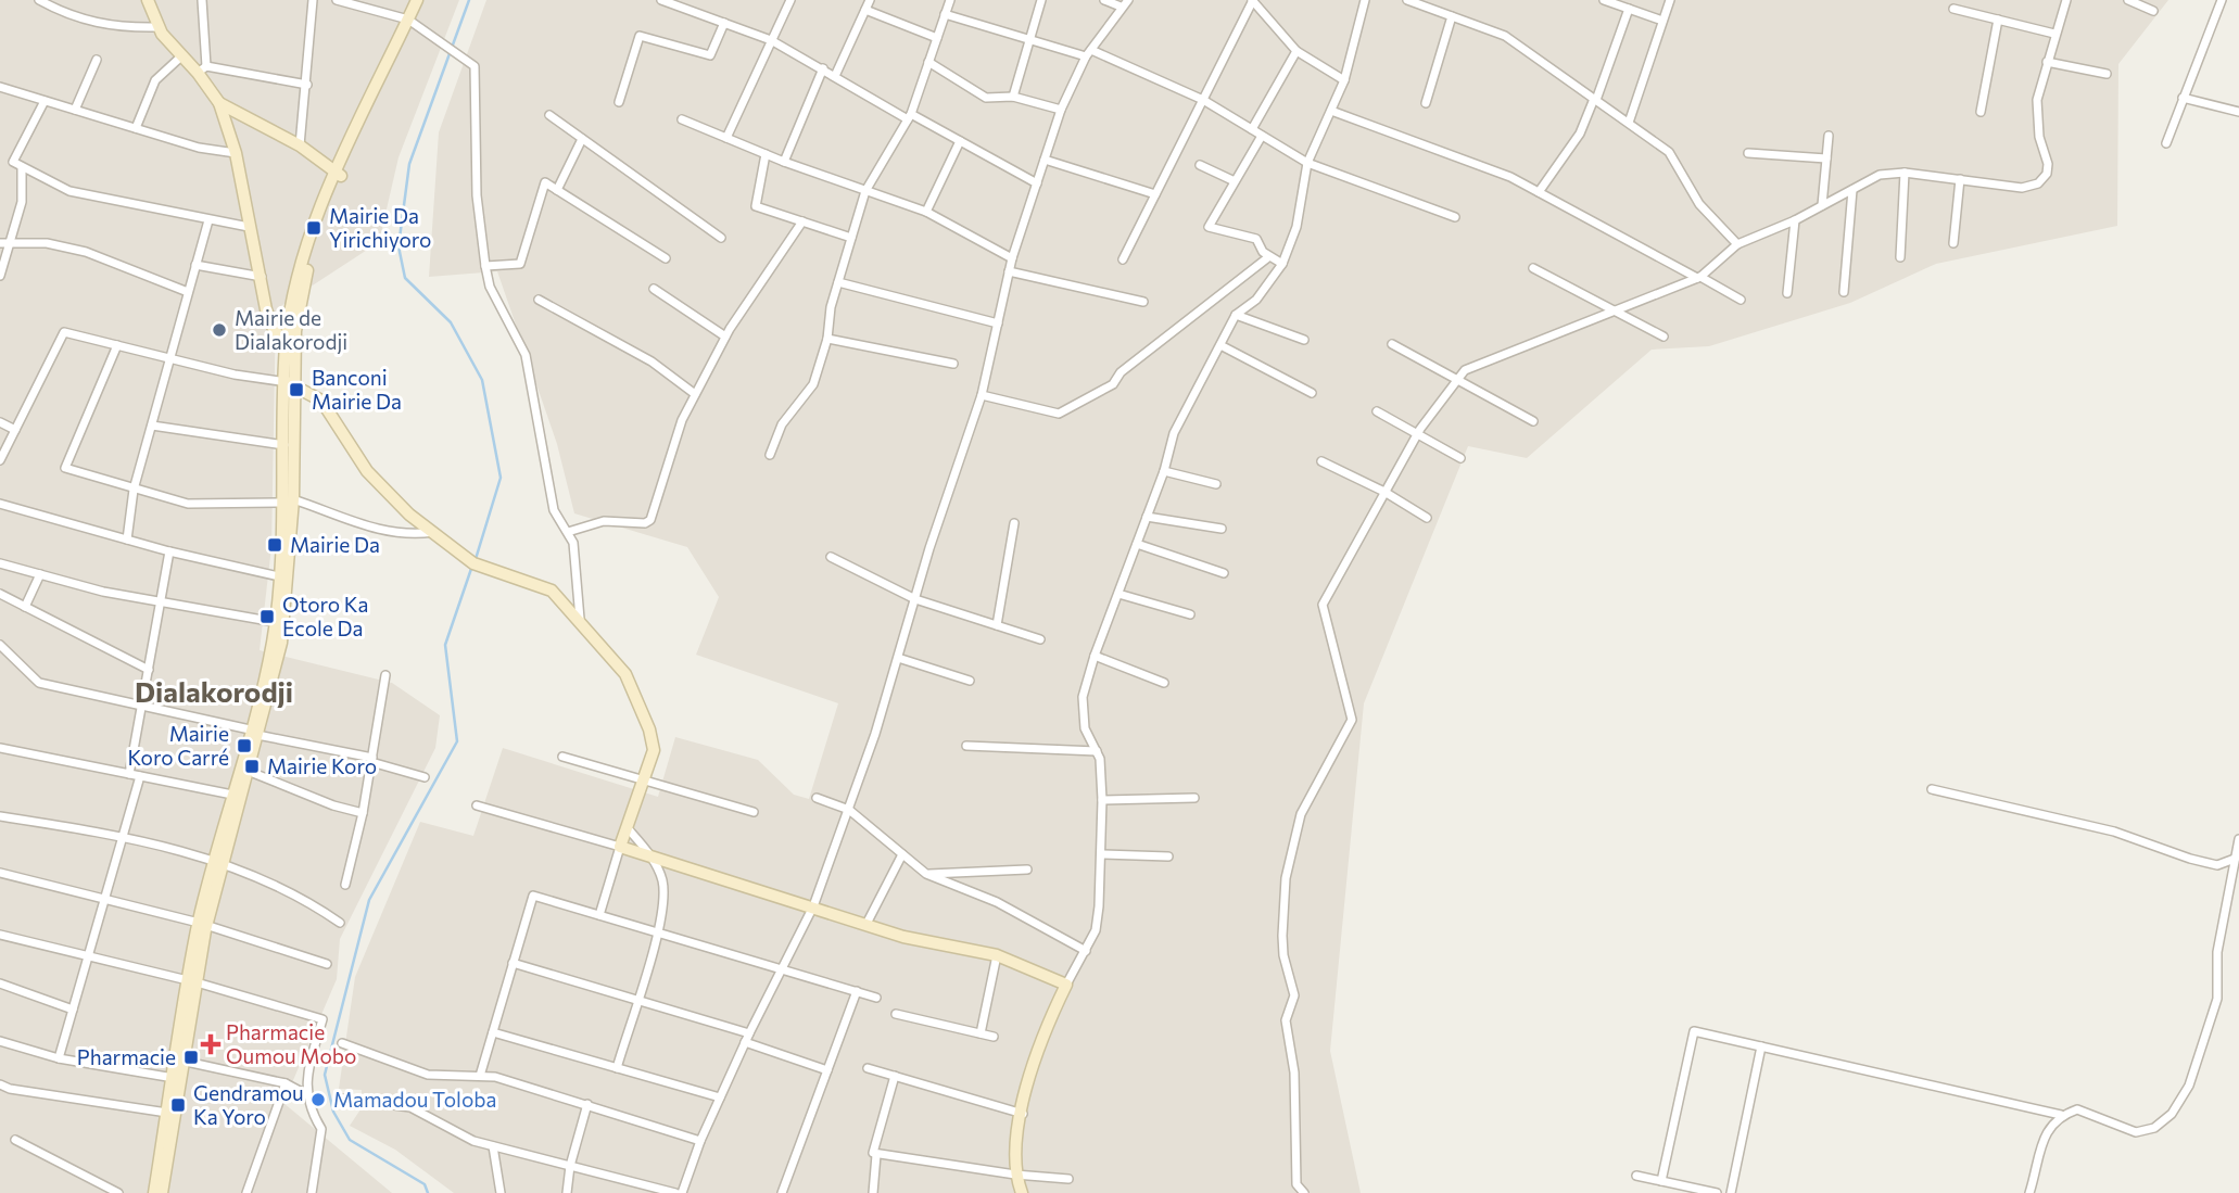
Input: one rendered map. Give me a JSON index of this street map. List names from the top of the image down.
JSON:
{
  "districts": ["Dialakorodji"],
  "places": {
    "transit": [
      "Mairie Da Yirichiyoro",
      "Banconi Mairie Da",
      "Mairie Da",
      "Otoro Ka Ecole Da",
      "Mairie Koro Carré",
      "Mairie Koro",
      "Pharmacie",
      "Gendramou Ka Yoro"
    ],
    "other": ["Mairie de Dialakorodji", "Mamadou Toloba"],
    "health": ["Pharmacie Oumou Mobo"]
  }
}
